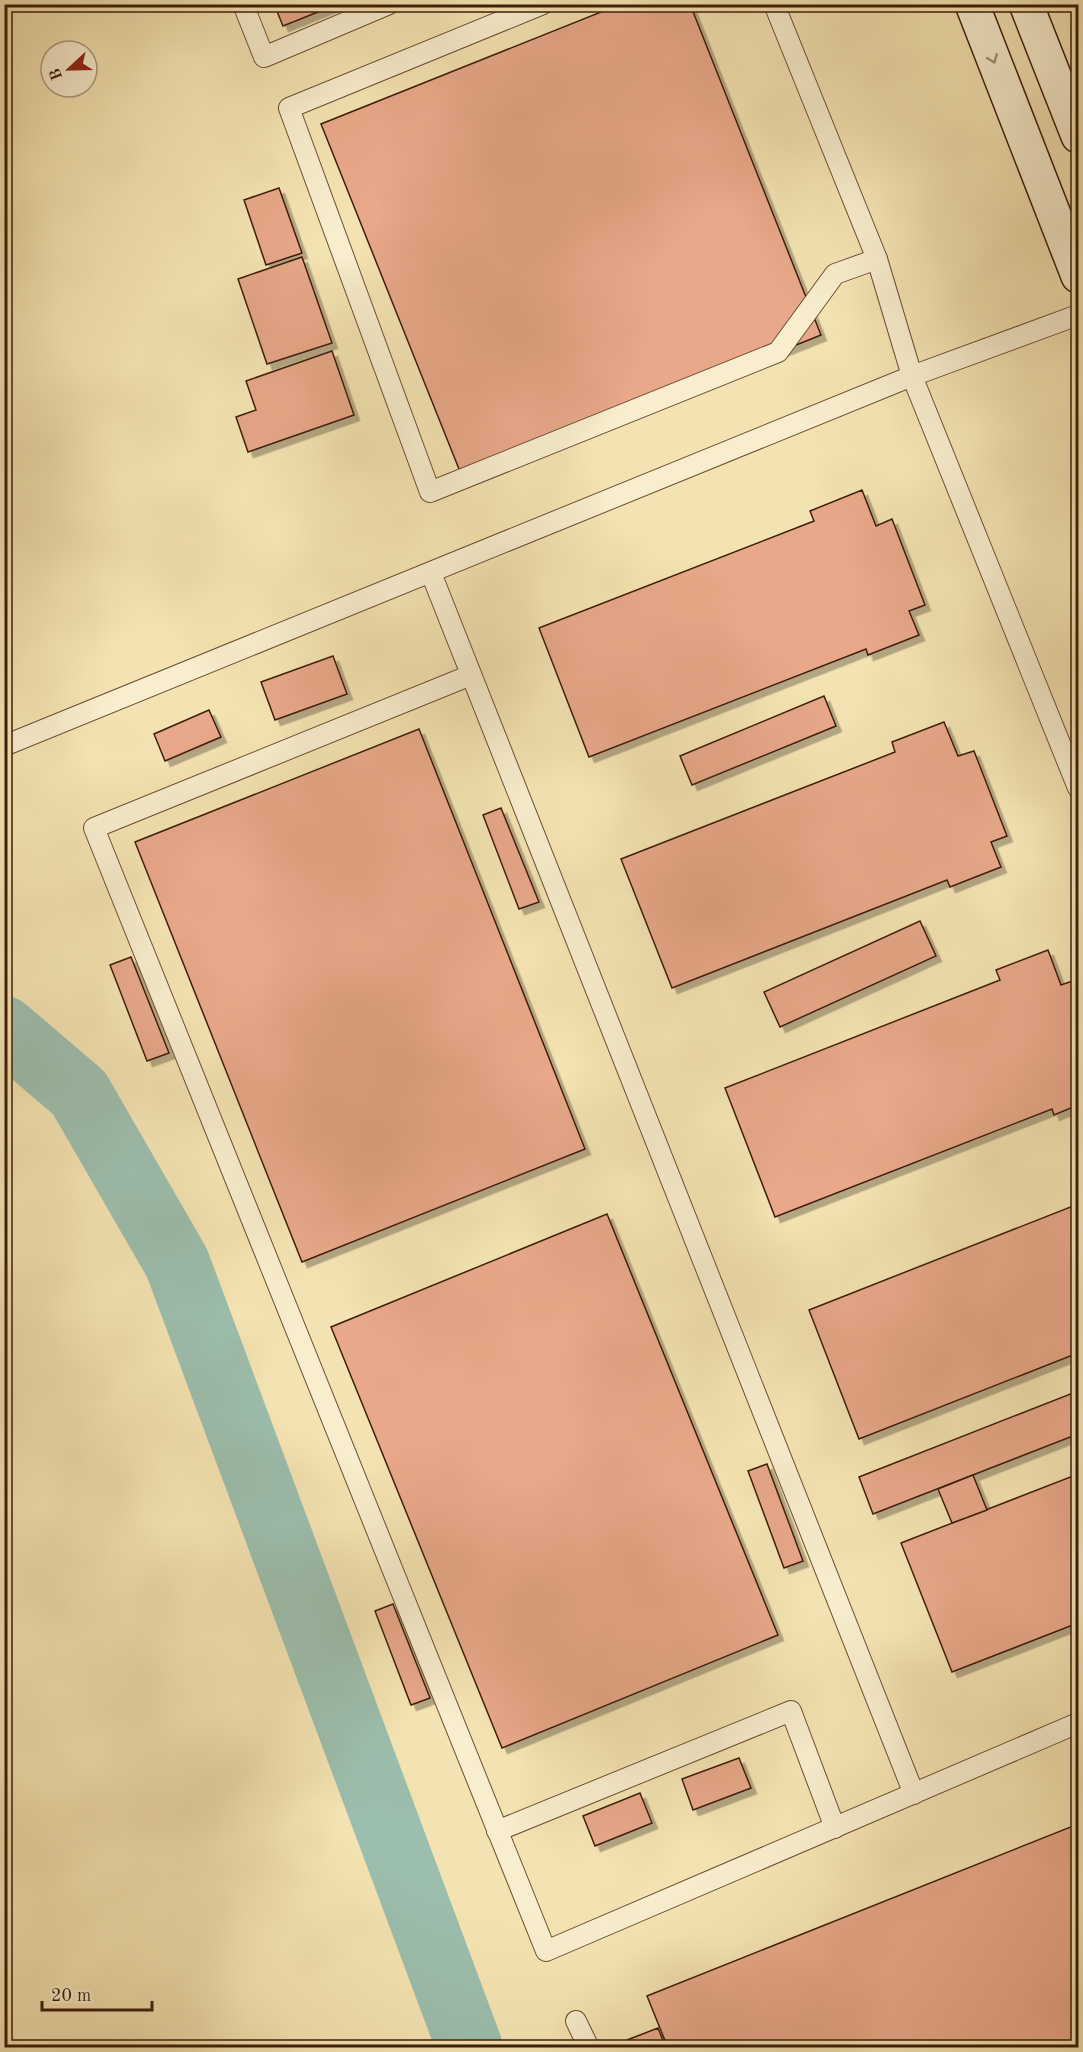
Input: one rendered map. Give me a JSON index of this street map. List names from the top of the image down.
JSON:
{
  "scale_bar": "20 m",
  "north": "left"
}
